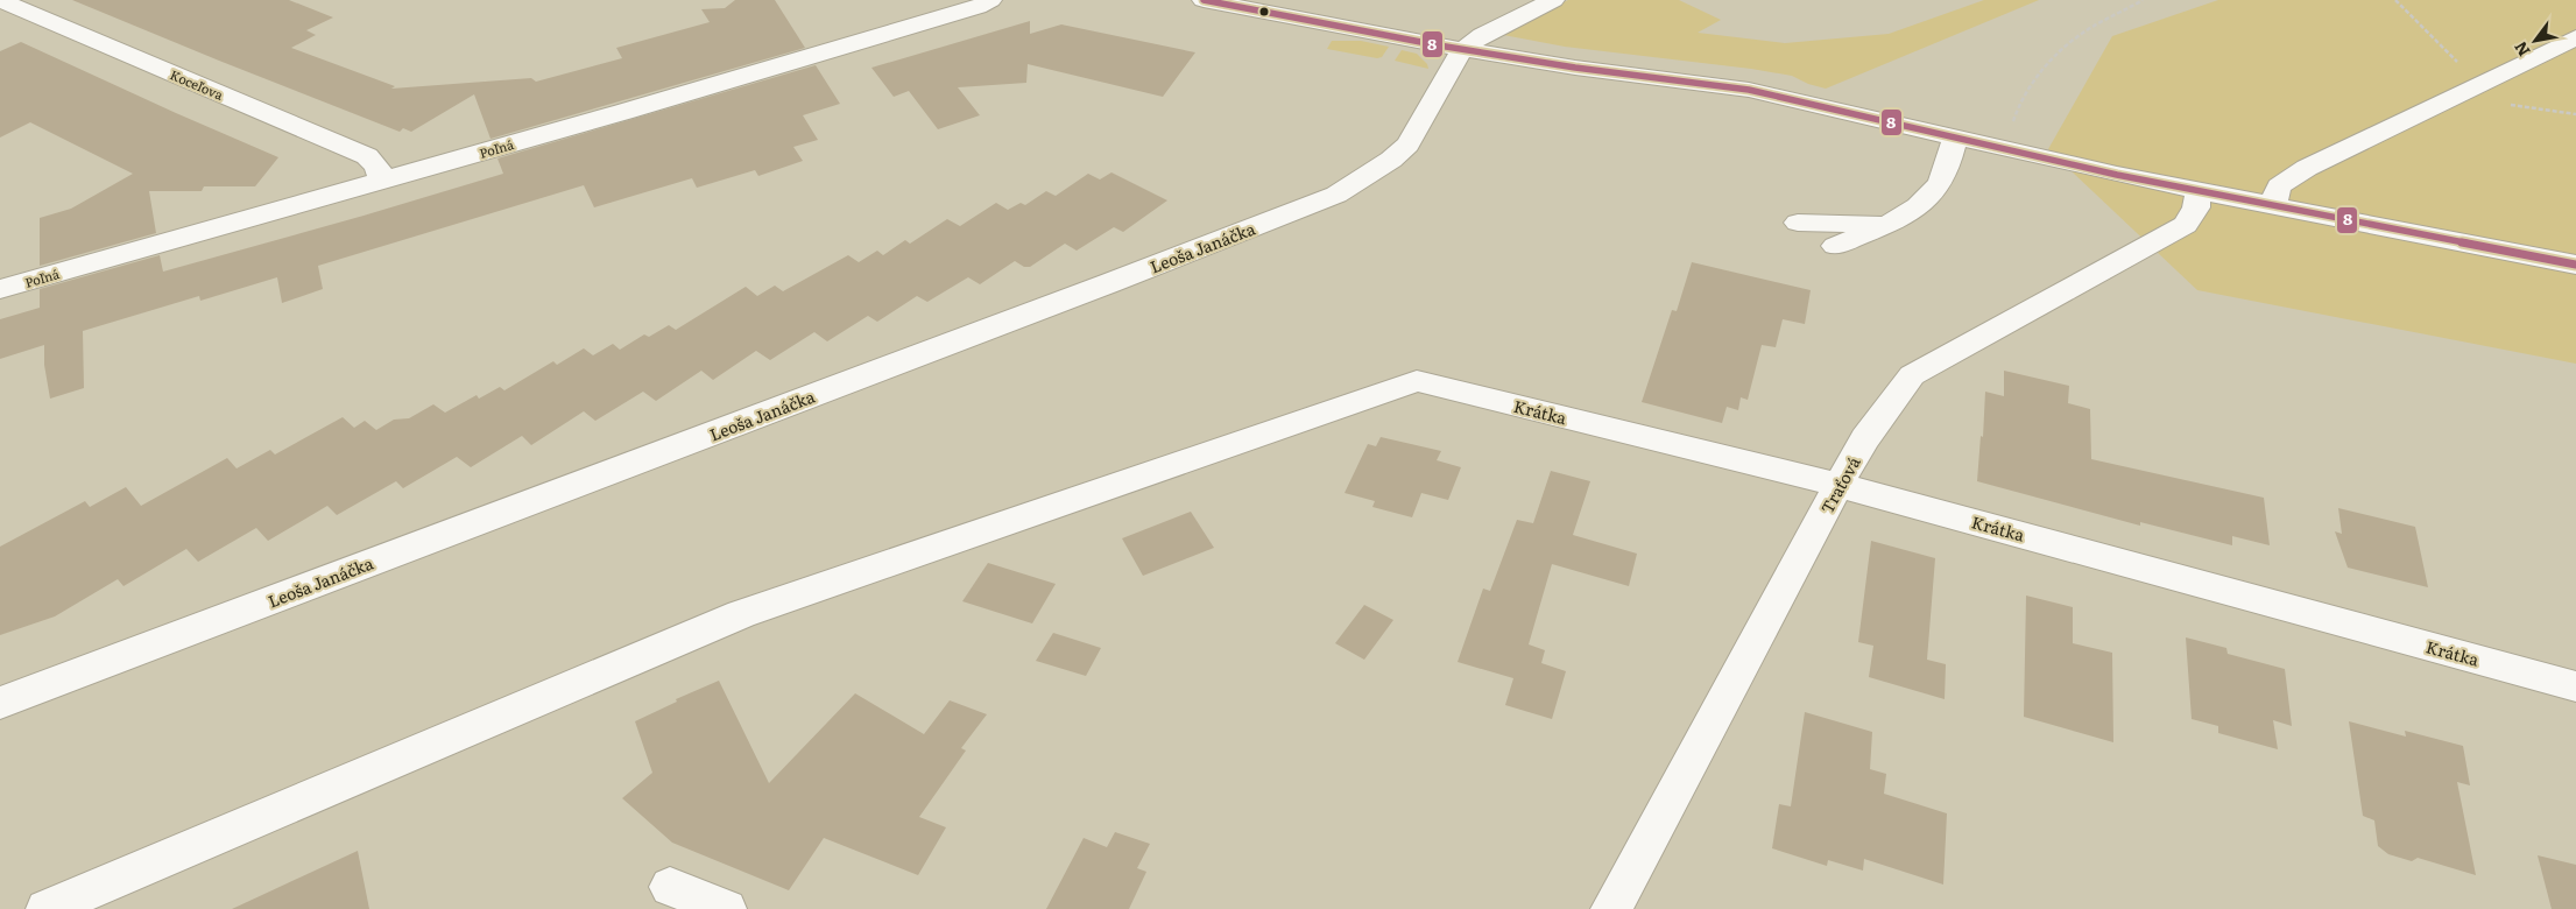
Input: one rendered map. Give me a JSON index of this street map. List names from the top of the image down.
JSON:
{
  "streets": {
    "street": [
      "Koceľova",
      "Poľná",
      "Leoša Janáčka",
      "Krátka",
      "Traťová"
    ]
  },
  "crossings": [
    ["Koceľova", "Poľná"],
    ["Krátka", "Traťová"]
  ],
  "lines": ["transit line 8"],
  "north": "bottom left"
}
